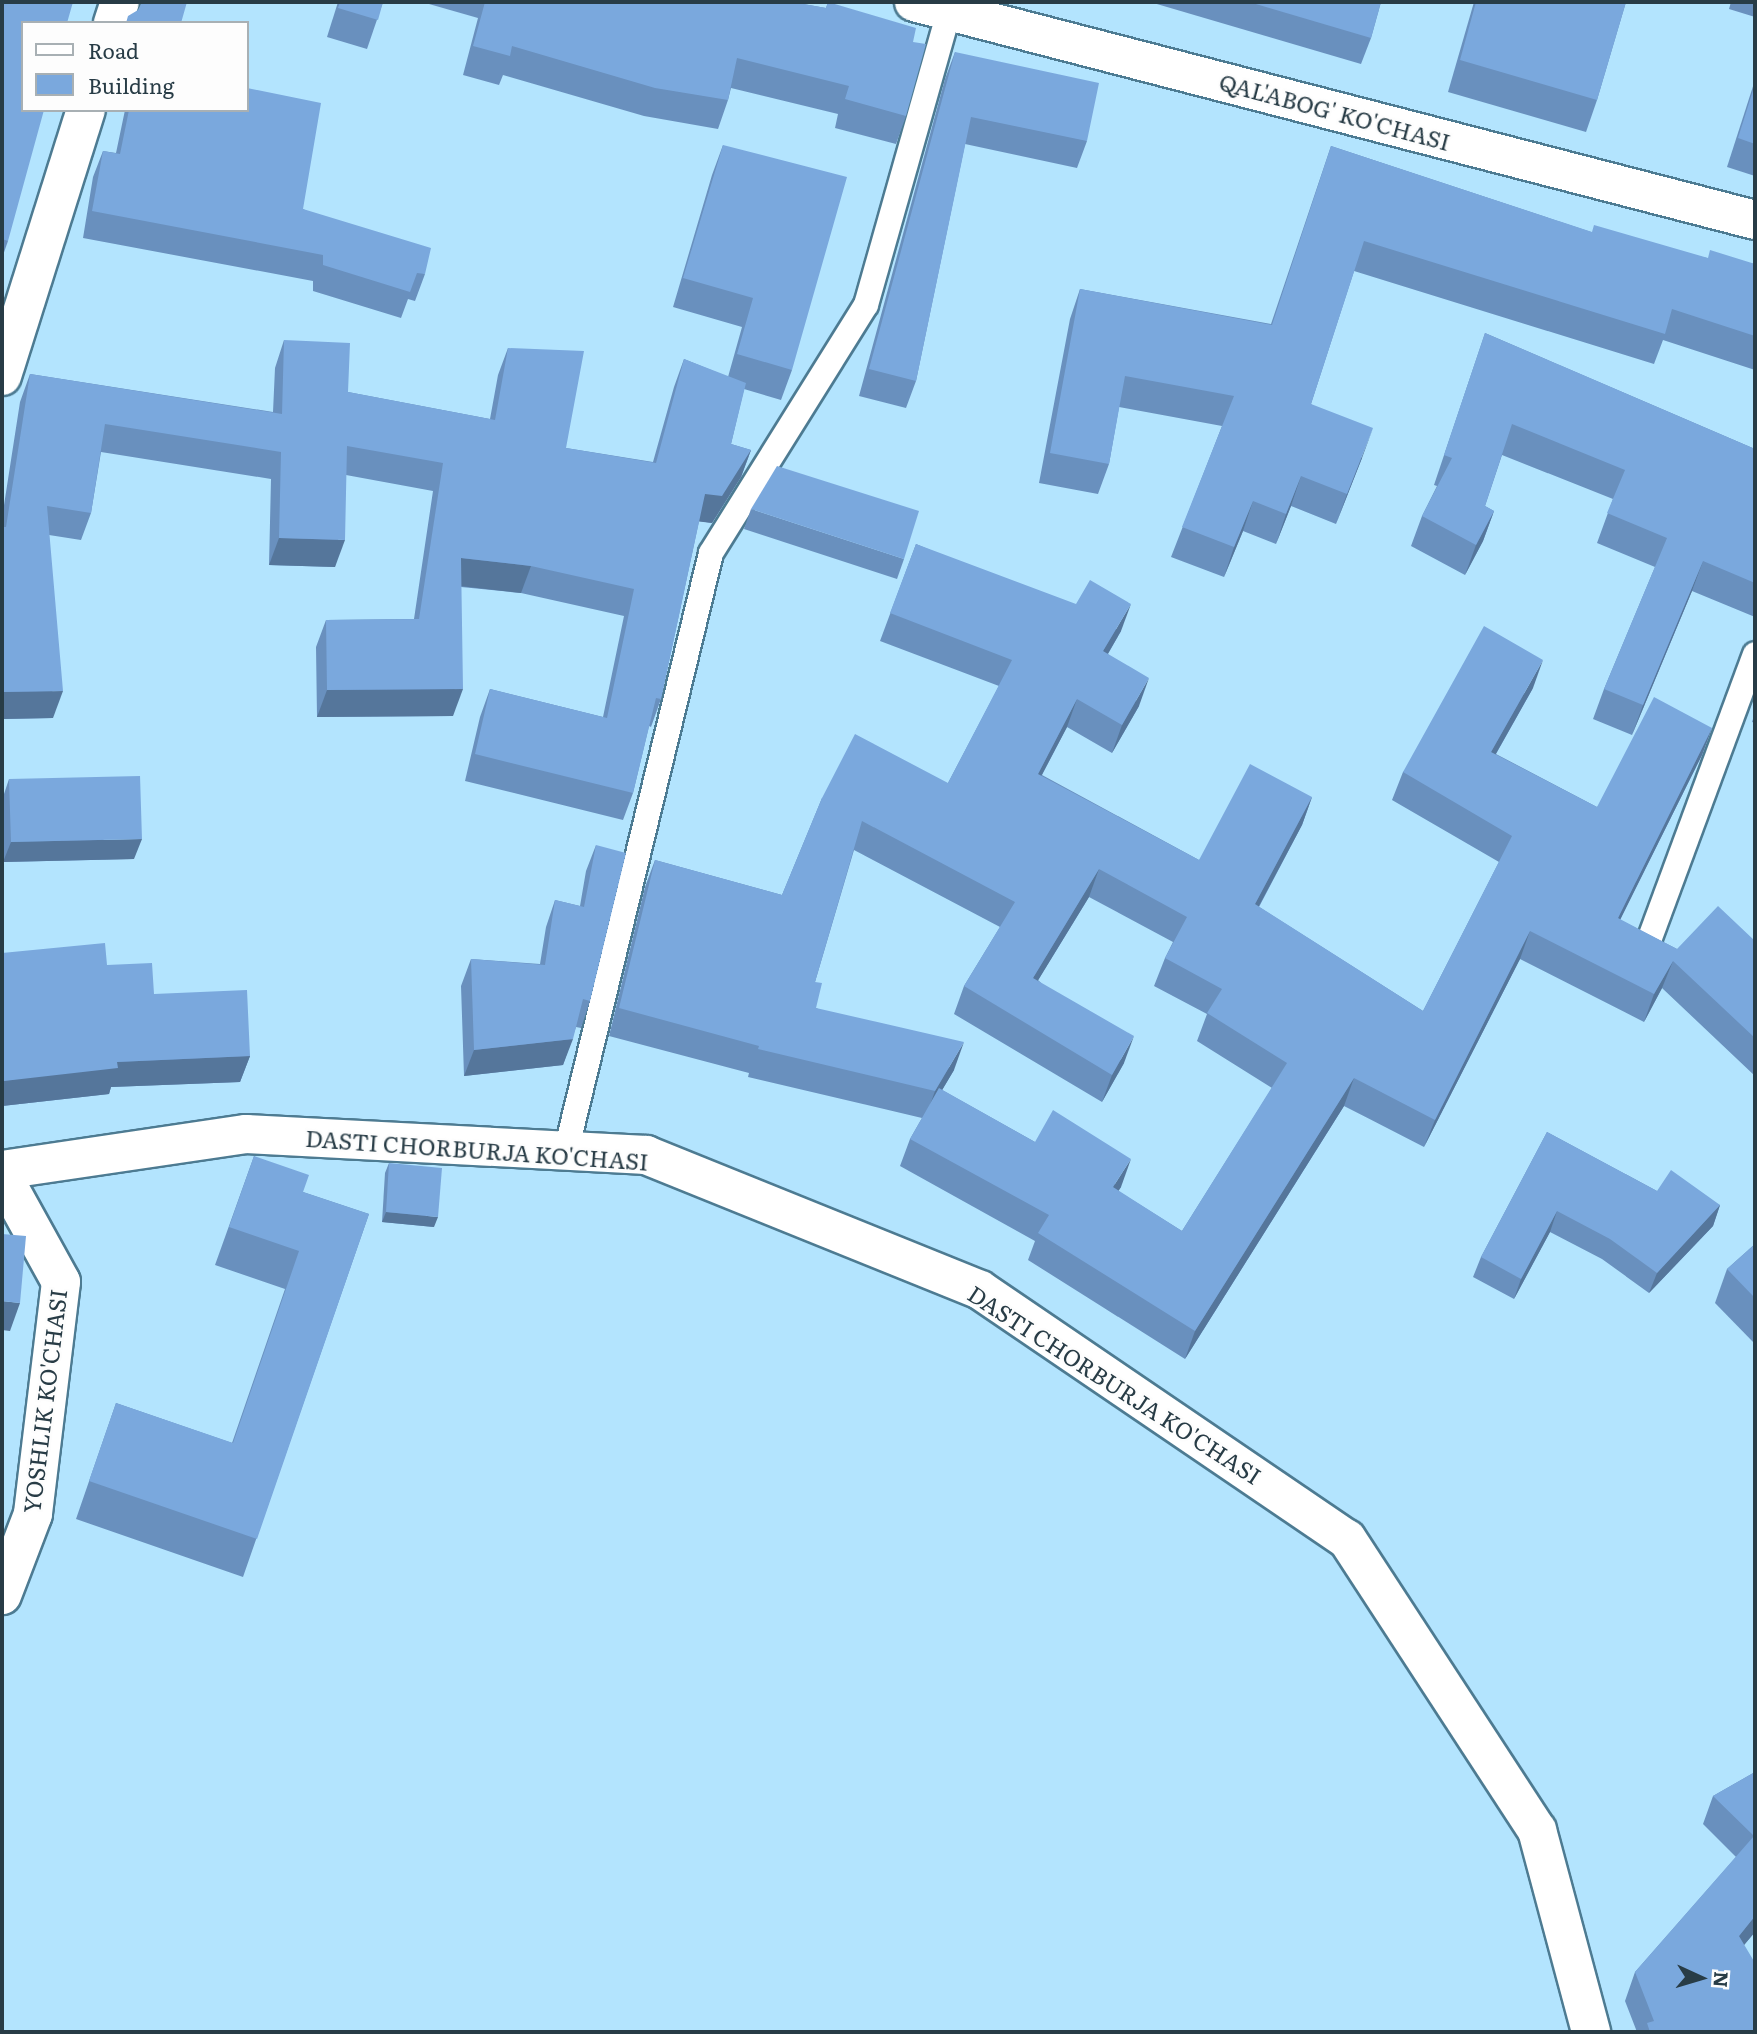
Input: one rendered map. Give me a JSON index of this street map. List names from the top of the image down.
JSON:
{
  "streets": {
    "street": ["QAL'ABOG' KO'CHASI", "DASTI CHORBURJA KO'CHASI", "YOSHLIK KO'CHASI"]
  },
  "crossings": [
    ["DASTI CHORBURJA KO'CHASI", "YOSHLIK KO'CHASI"]
  ],
  "legend": ["Road", "Building"],
  "north": "right"
}
